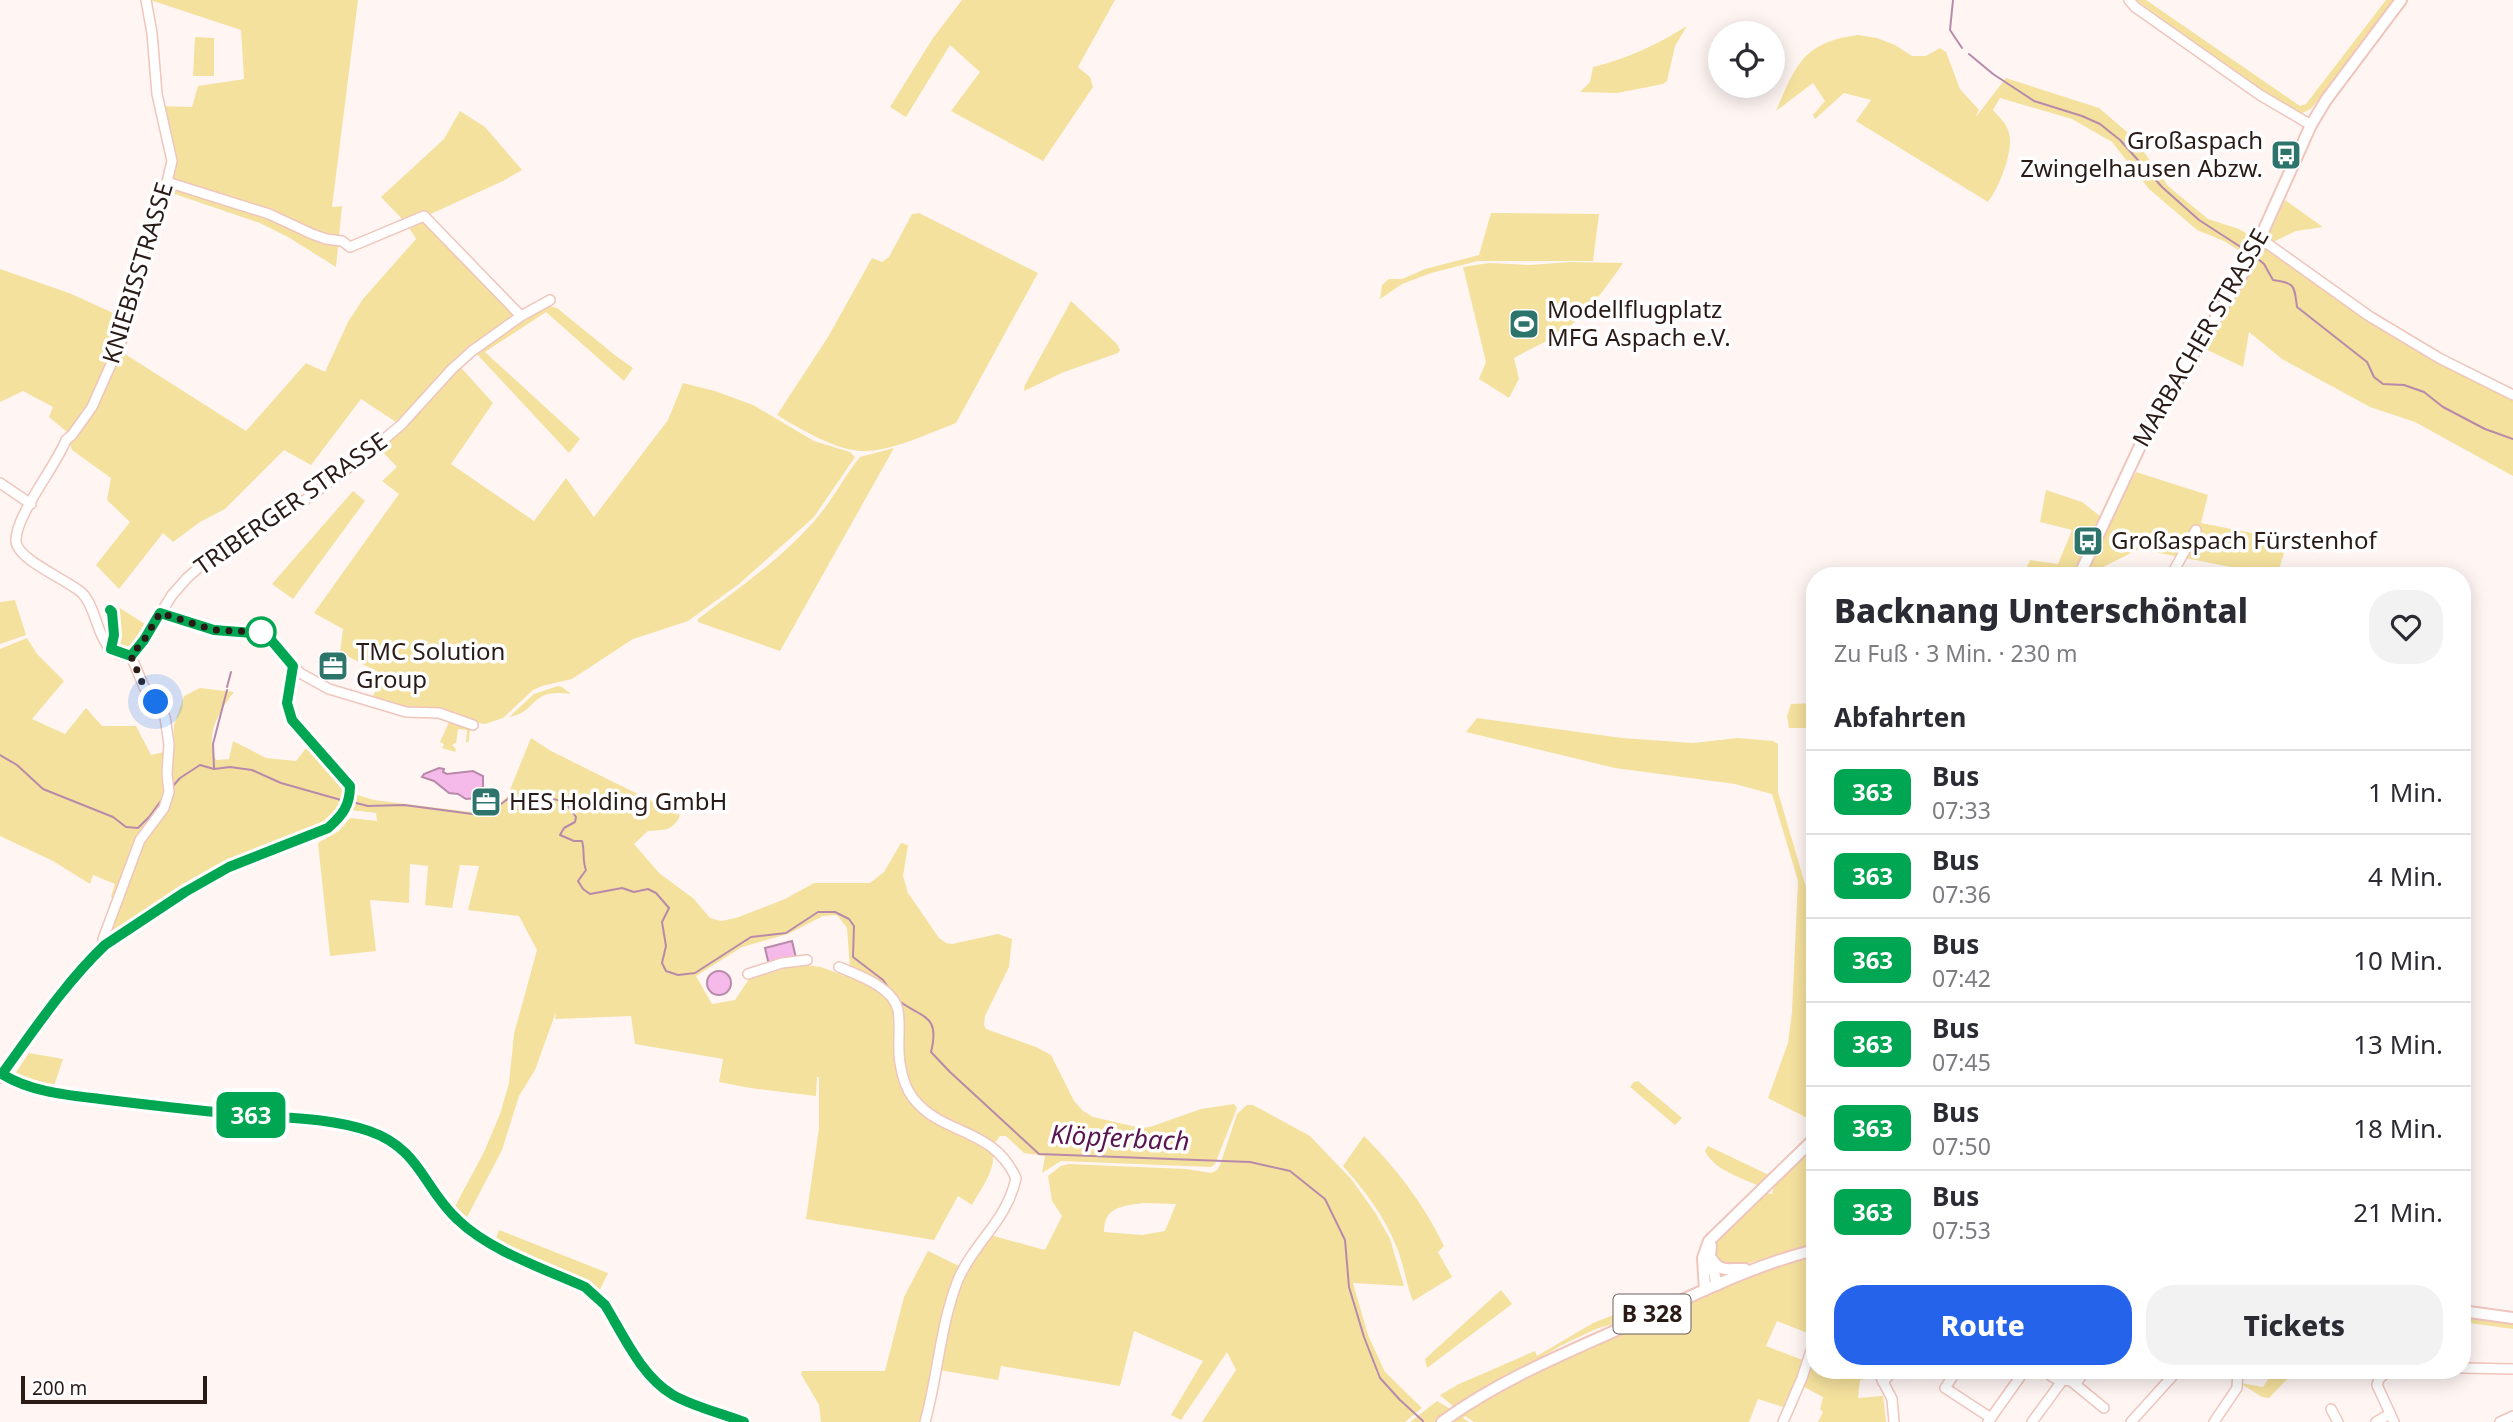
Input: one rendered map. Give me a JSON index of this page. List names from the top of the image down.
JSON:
{
  "streets": {
    "main road": ["MARBACHER STRASSE", "B 328"],
    "street": ["KNIEBISSTRASSE", "TRIBERGER STRASSE"]
  },
  "crossings": [
    ["KNIEBISSTRASSE", "TRIBERGER STRASSE"]
  ],
  "water": ["Klöpferbach"],
  "places": {
    "bus stop": ["Großaspach Zwingelhausen Abzw.", "Großaspach Fürstenhof"],
    "sports": ["Modellflugplatz MFG Aspach e.V."],
    "office": ["TMC Solution Group", "HES Holding GmbH"]
  },
  "lines": ["bus line 363"],
  "scale_bar": "200 m",
  "page": {
    "on_map": "363",
    "heading": [
      ["Backnang Unterschöntal", "Zu Fuß · 3 Min. · 230 m"],
      "Abfahrten"
    ],
    "list": [
      {
        "mark": "363",
        "name": "Bus",
        "note": "07:33",
        "value": "1 Min."
      },
      {
        "mark": "363",
        "name": "Bus",
        "note": "07:36",
        "value": "4 Min."
      },
      {
        "mark": "363",
        "name": "Bus",
        "note": "07:42",
        "value": "10 Min."
      },
      {
        "mark": "363",
        "name": "Bus",
        "note": "07:45",
        "value": "13 Min."
      },
      {
        "mark": "363",
        "name": "Bus",
        "note": "07:50",
        "value": "18 Min."
      },
      {
        "mark": "363",
        "name": "Bus",
        "note": "07:53",
        "value": "21 Min."
      }
    ],
    "buttons": ["Route", "Tickets"],
    "scale": "200 m"
  }
}
